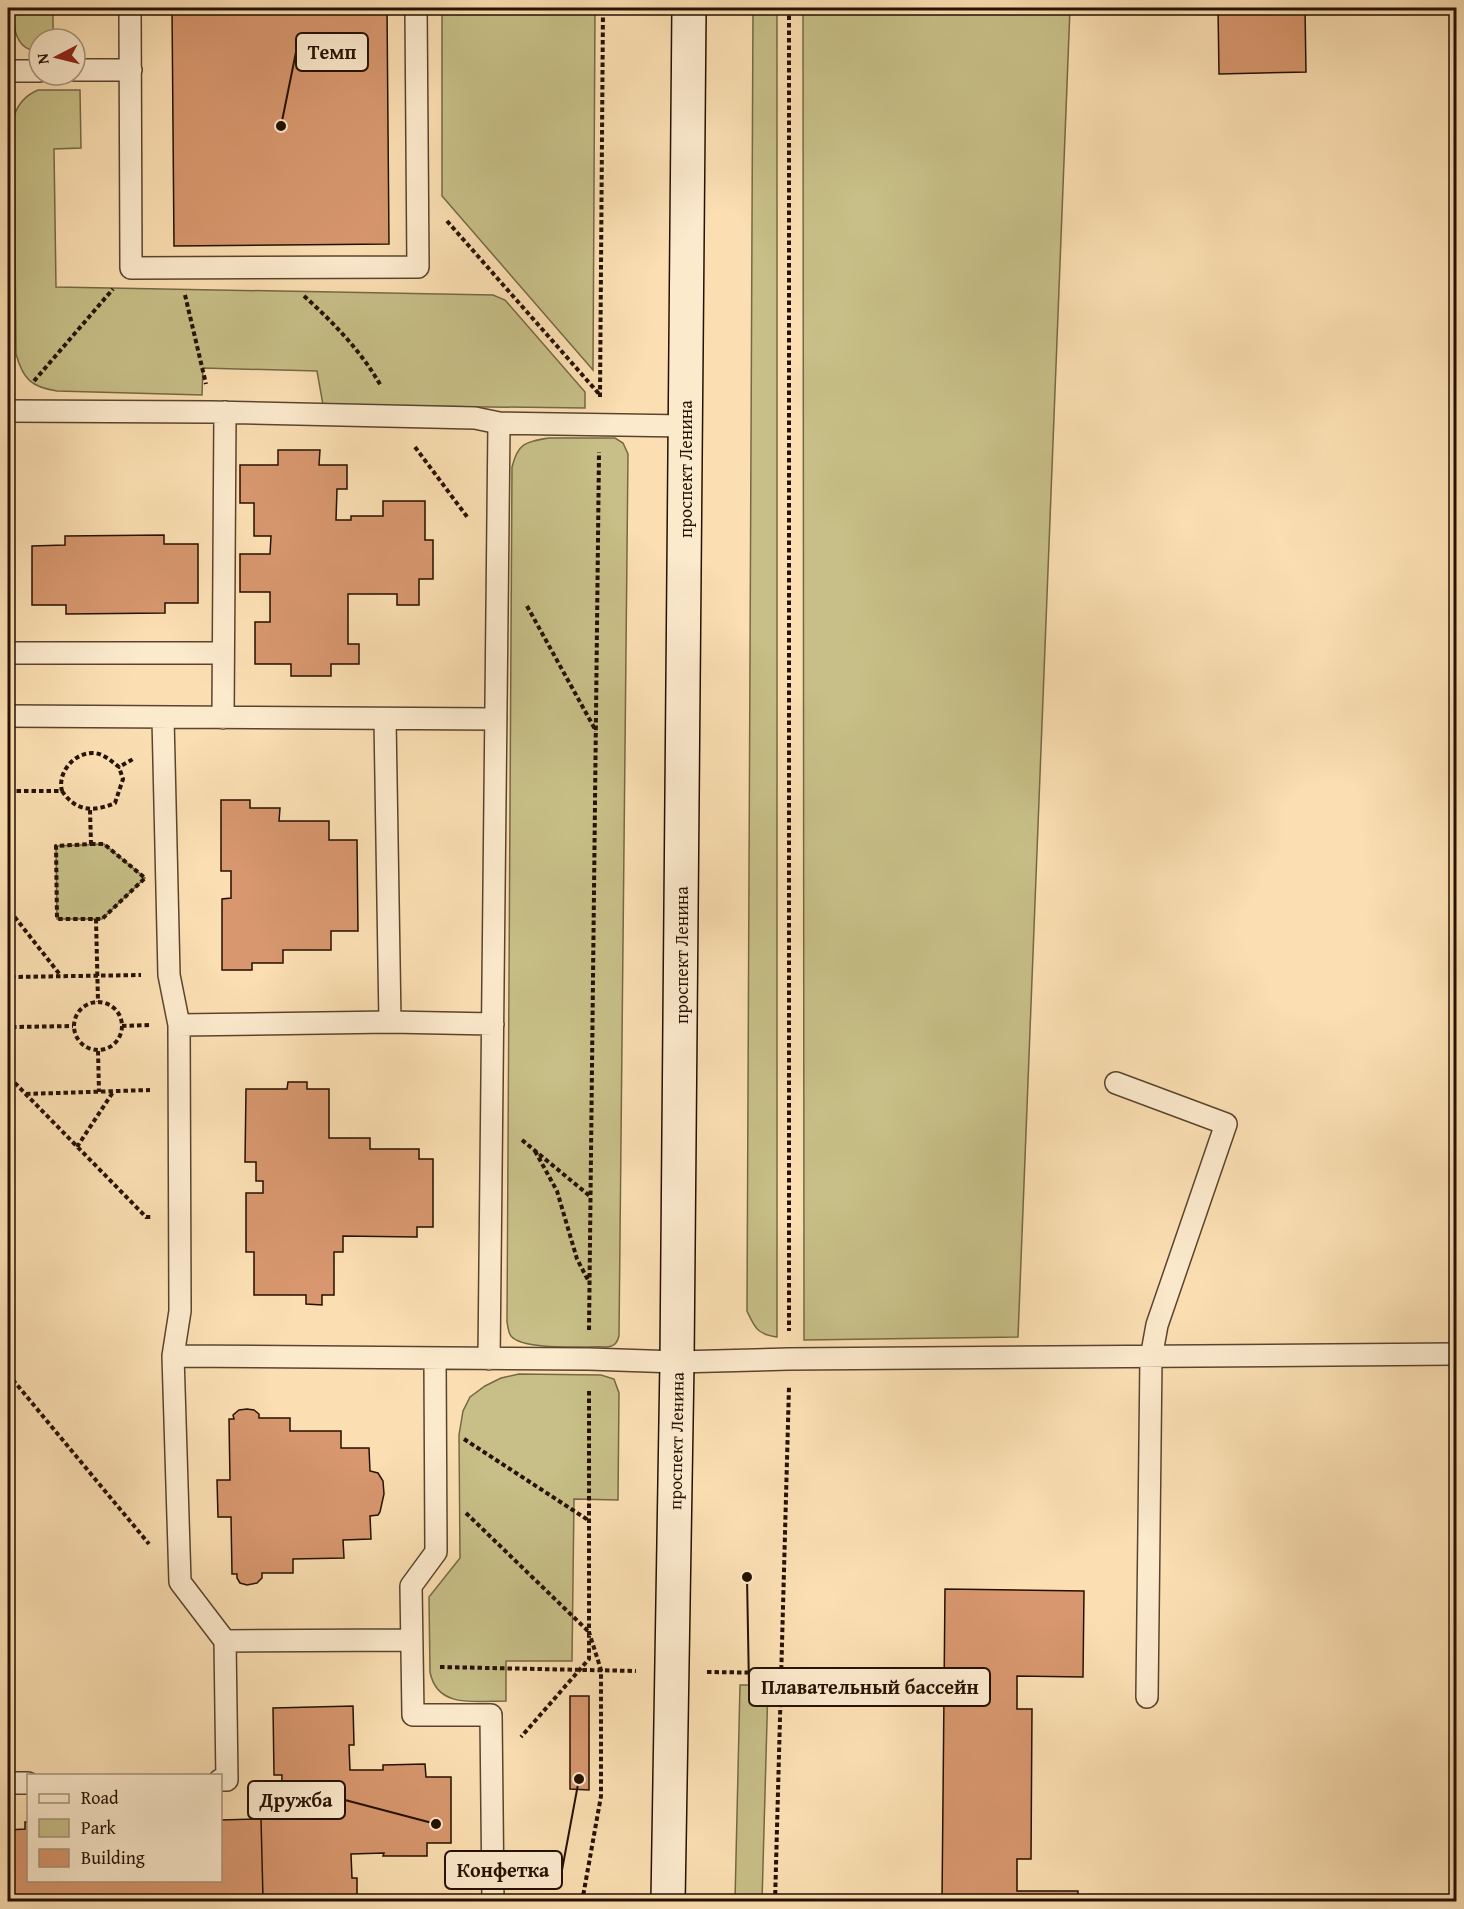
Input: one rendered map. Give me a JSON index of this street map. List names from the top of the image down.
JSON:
{
  "streets": {
    "main road": ["проспект Ленина"]
  },
  "places": [
    "Темп",
    "Плавательный бассейн",
    "Конфетка",
    "Дружба"
  ],
  "legend": ["Road", "Park", "Building"],
  "north": "left"
}
